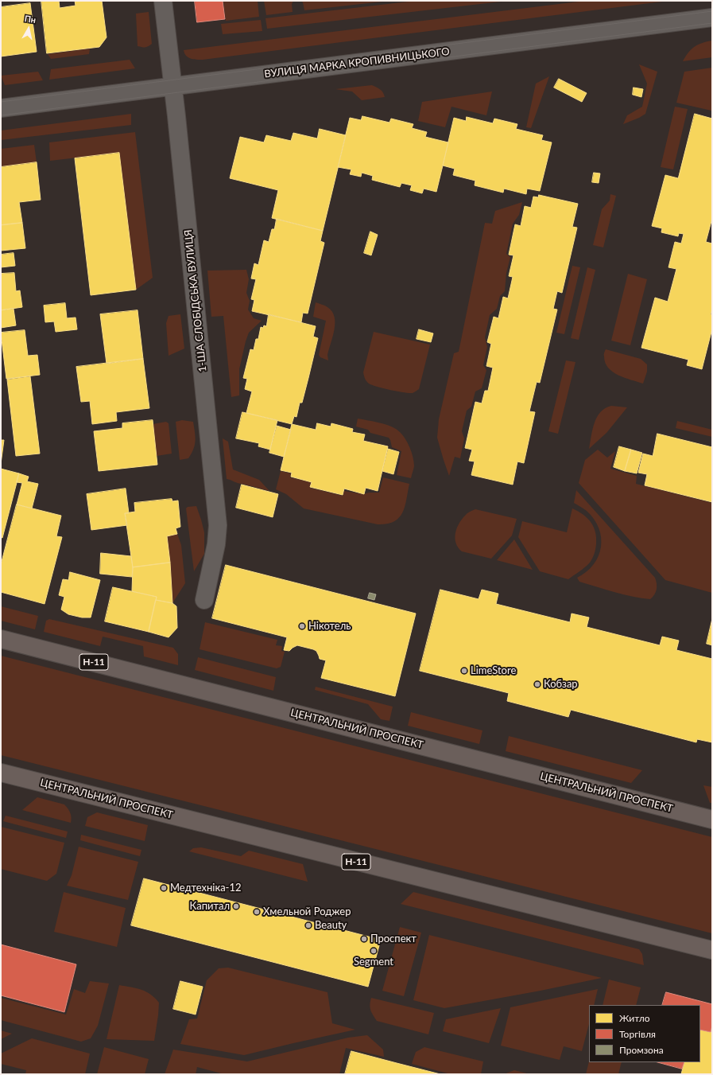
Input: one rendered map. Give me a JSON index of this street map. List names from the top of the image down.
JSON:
{
  "streets": {
    "main road": ["Н-11", "ЦЕНТРАЛЬНИЙ ПРОСПЕКТ"],
    "street": ["ВУЛИЦЯ МАРКА КРОПИВНИЦЬКОГО", "1-ША СЛОБІДСЬКА ВУЛИЦЯ"]
  },
  "crossings": [
    ["ВУЛИЦЯ МАРКА КРОПИВНИЦЬКОГО", "1-ША СЛОБІДСЬКА ВУЛИЦЯ"]
  ],
  "places": [
    "Нікотель",
    "LimeStore",
    "Кобзар",
    "Медтехніка-12",
    "Капитал",
    "Хмельной Роджер",
    "Beauty",
    "Проспект",
    "Segment"
  ],
  "legend": ["Житло", "Торгівля", "Промзона"],
  "north": "top"
}
